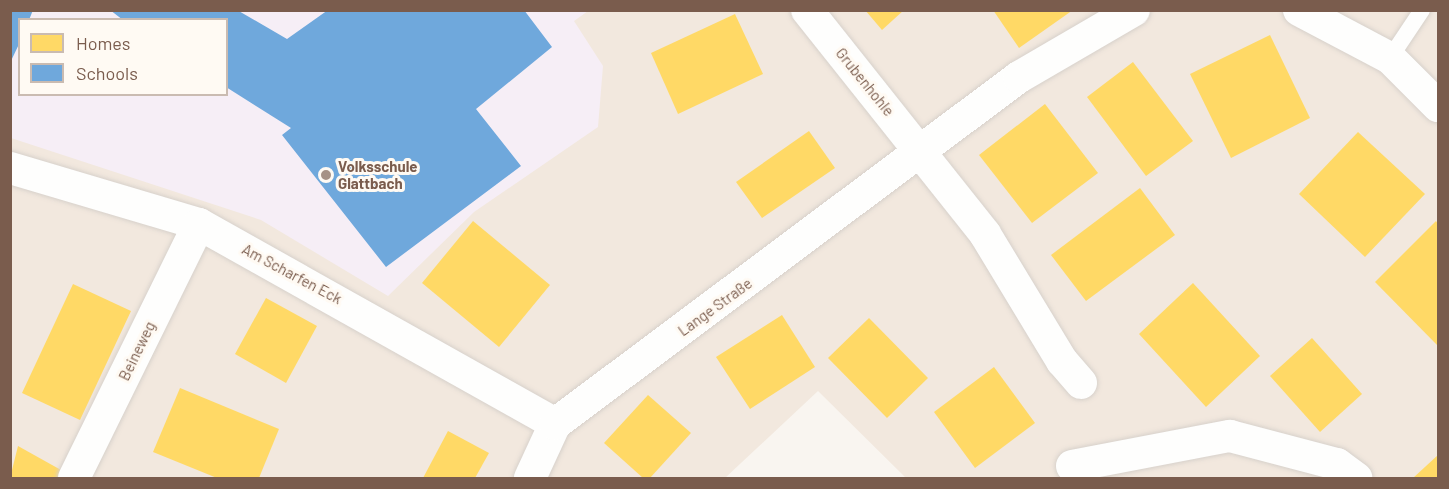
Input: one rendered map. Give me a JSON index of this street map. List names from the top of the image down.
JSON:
{
  "streets": {
    "street": [
      "Grubenhohle",
      "Am Scharfen Eck",
      "Lange Straße",
      "Beineweg"
    ]
  },
  "crossings": [
    ["Grubenhohle", "Lange Straße"],
    ["Am Scharfen Eck", "Lange Straße"],
    ["Am Scharfen Eck", "Beineweg"]
  ],
  "places": ["Volksschule Glattbach"],
  "legend": ["Homes", "Schools"]
}
